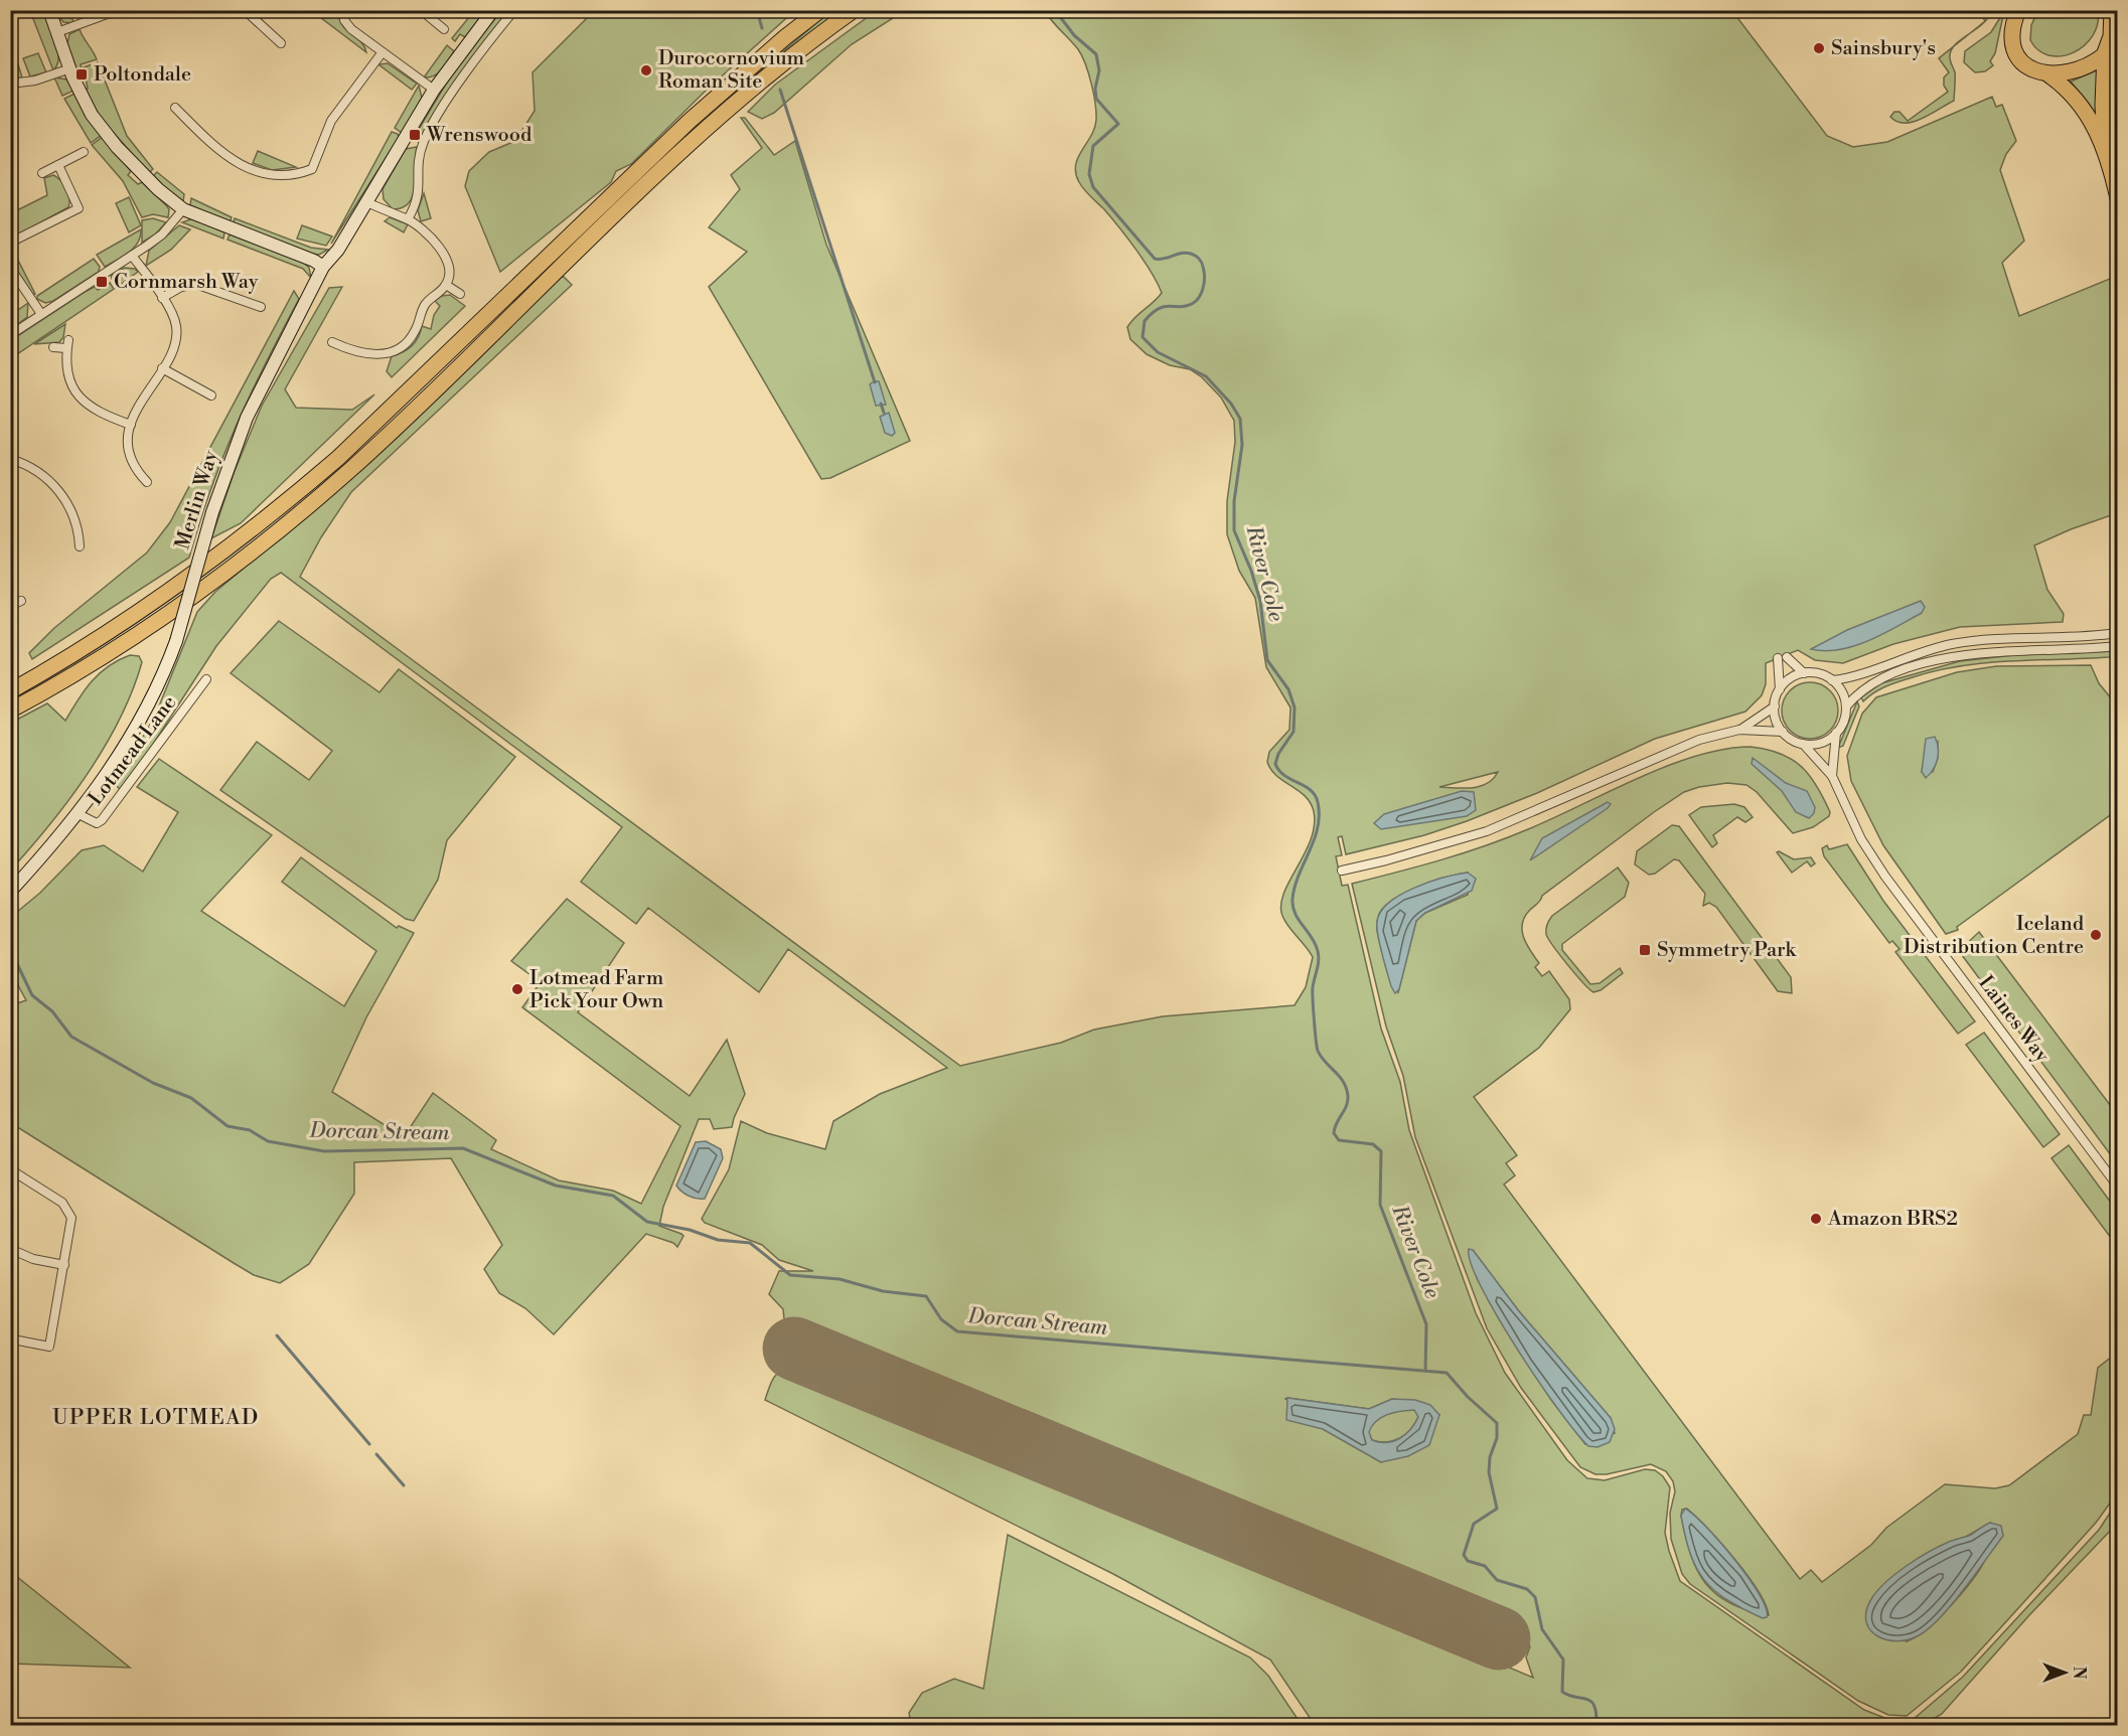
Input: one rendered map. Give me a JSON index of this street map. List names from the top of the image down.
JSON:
{
  "streets": {
    "street": ["Merlin Way", "Lotmead Lane", "Laines Way"]
  },
  "crossings": [
    ["Merlin Way", "Lotmead Lane"]
  ],
  "districts": ["UPPER LOTMEAD"],
  "water": ["River Cole", "Dorcan Stream"],
  "places": {
    "other": [
      "Sainsbury's",
      "Durocornovium Roman Site",
      "Iceland Distribution Centre",
      "Lotmead Farm Pick Your Own",
      "Amazon BRS2"
    ],
    "transit": [
      "Poltondale",
      "Wrenswood",
      "Cornmarsh Way",
      "Symmetry Park"
    ]
  },
  "north": "right"
}
